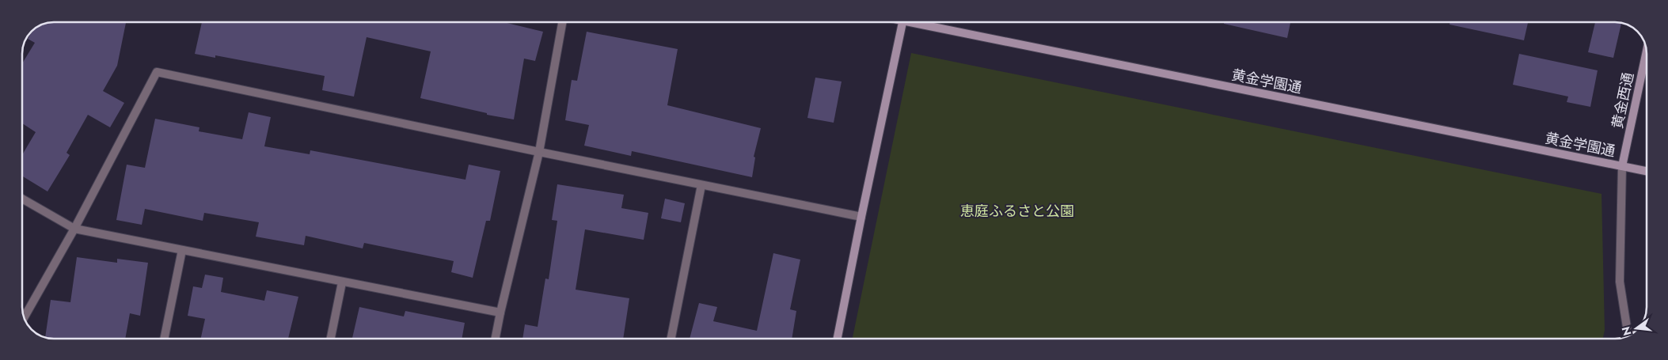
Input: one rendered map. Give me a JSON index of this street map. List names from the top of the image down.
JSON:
{
  "streets": {
    "street": ["黄金学園通", "黄金西通"]
  },
  "crossings": [
    ["黄金学園通", "黄金西通"]
  ],
  "parks": ["恵庭ふるさと公園"],
  "north": "left"
}
